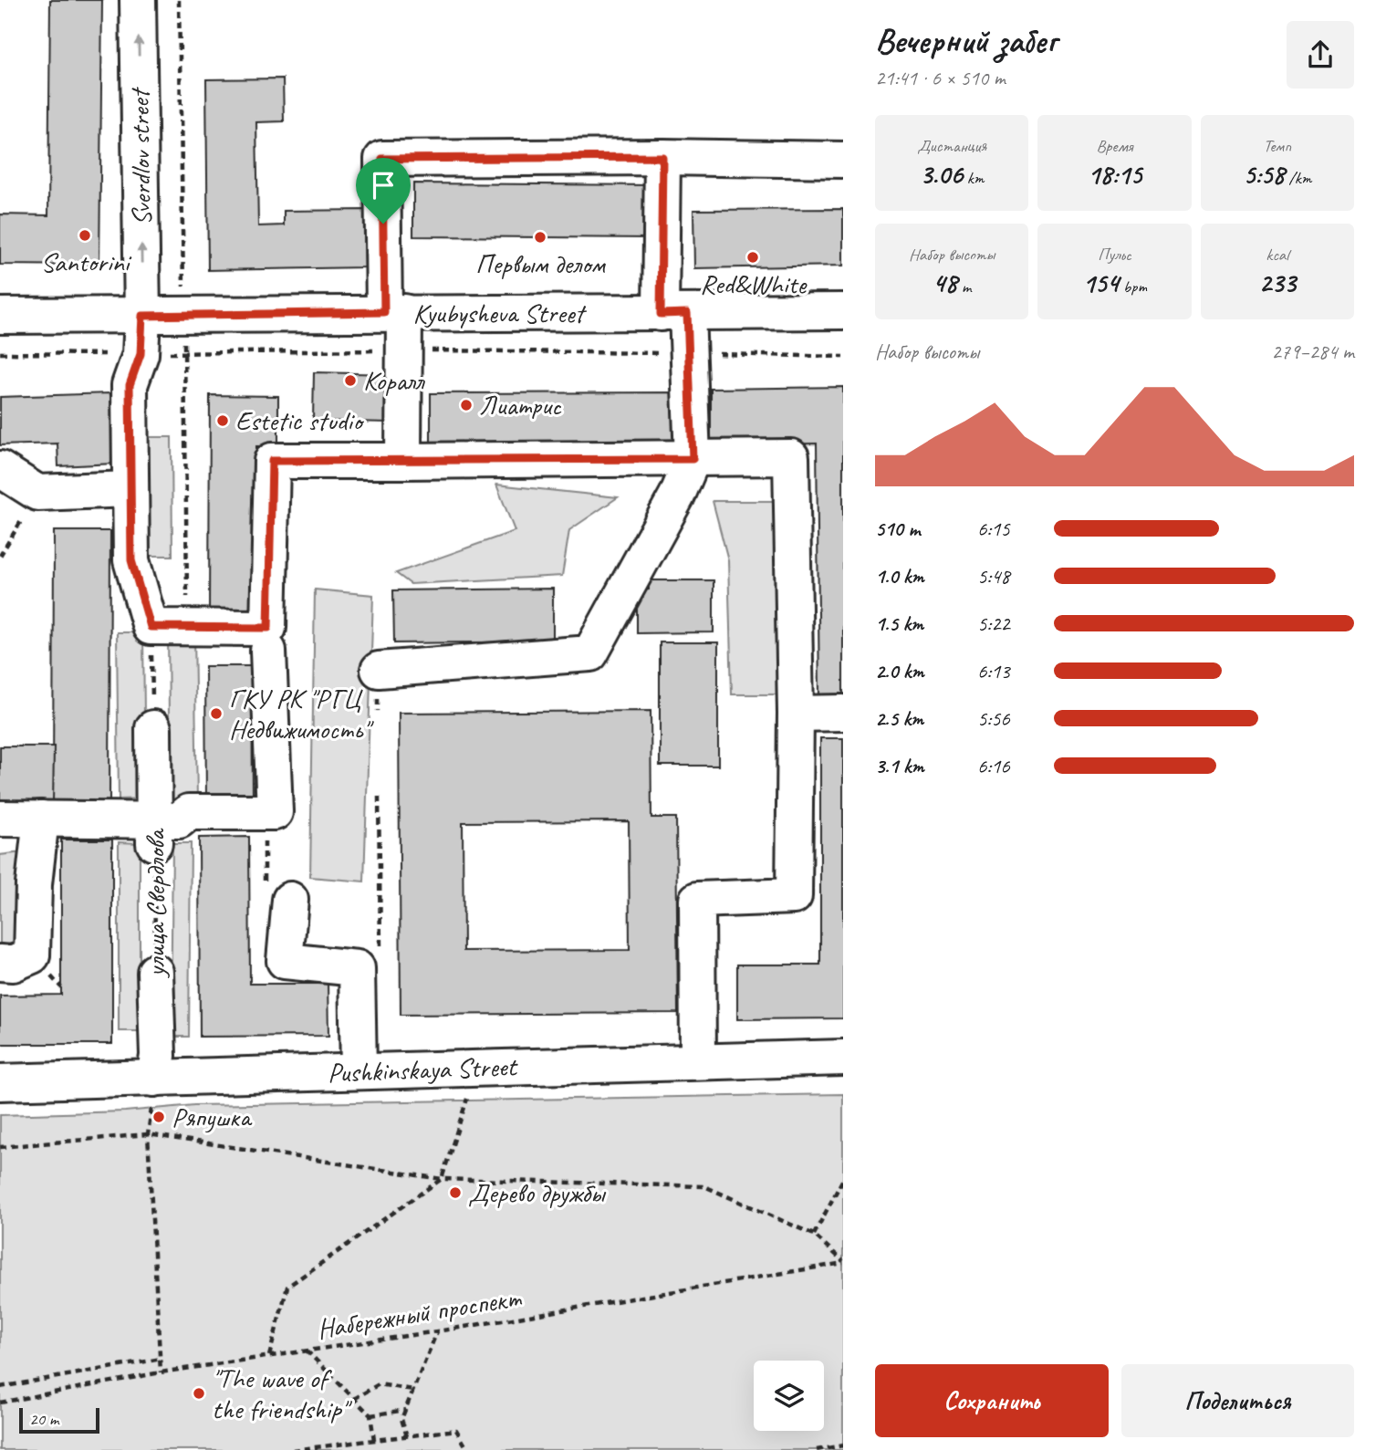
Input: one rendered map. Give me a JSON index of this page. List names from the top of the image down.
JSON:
{
  "streets": {
    "street": [
      "Sverdlov street",
      "Kyubysheva Street",
      "улица Свердлова",
      "Pushkinskaya Street"
    ],
    "path": ["Набережный проспект"]
  },
  "crossings": [
    ["Sverdlov street", "Kyubysheva Street"],
    ["улица Свердлова", "Pushkinskaya Street"]
  ],
  "one_way": ["Sverdlov street"],
  "places": [
    "Santorini",
    "Первым делом",
    "Red&White",
    "Коралл",
    "Лиатрис",
    "Estetic studio",
    "ГКУ РК \"РГЦ Недвижимость\"",
    "Ряпушка",
    "Дерево дружбы",
    "\"The wave of the friendship\""
  ],
  "scale_bar": "20 m",
  "page": {
    "heading": ["Вечерний забег", "21:41 · 6 × 510 m"],
    "stats": [
      ["Дистанция", "3.06 km"],
      ["Время", "18:15"],
      ["Темп", "5:58 /km"],
      ["Набор высоты", "48 m"],
      ["Пульс", "154 bpm"],
      ["kcal", "233"]
    ],
    "chart": ["Набор высоты", "279–284 m"],
    "list": [
      {
        "name": "510 m",
        "note": "6:15"
      },
      {
        "name": "1.0 km",
        "note": "5:48"
      },
      {
        "name": "1.5 km",
        "note": "5:22"
      },
      {
        "name": "2.0 km",
        "note": "6:13"
      },
      {
        "name": "2.5 km",
        "note": "5:56"
      },
      {
        "name": "3.1 km",
        "note": "6:16"
      }
    ],
    "buttons": ["Сохранить", "Поделиться"],
    "scale": "20 m"
  }
}
